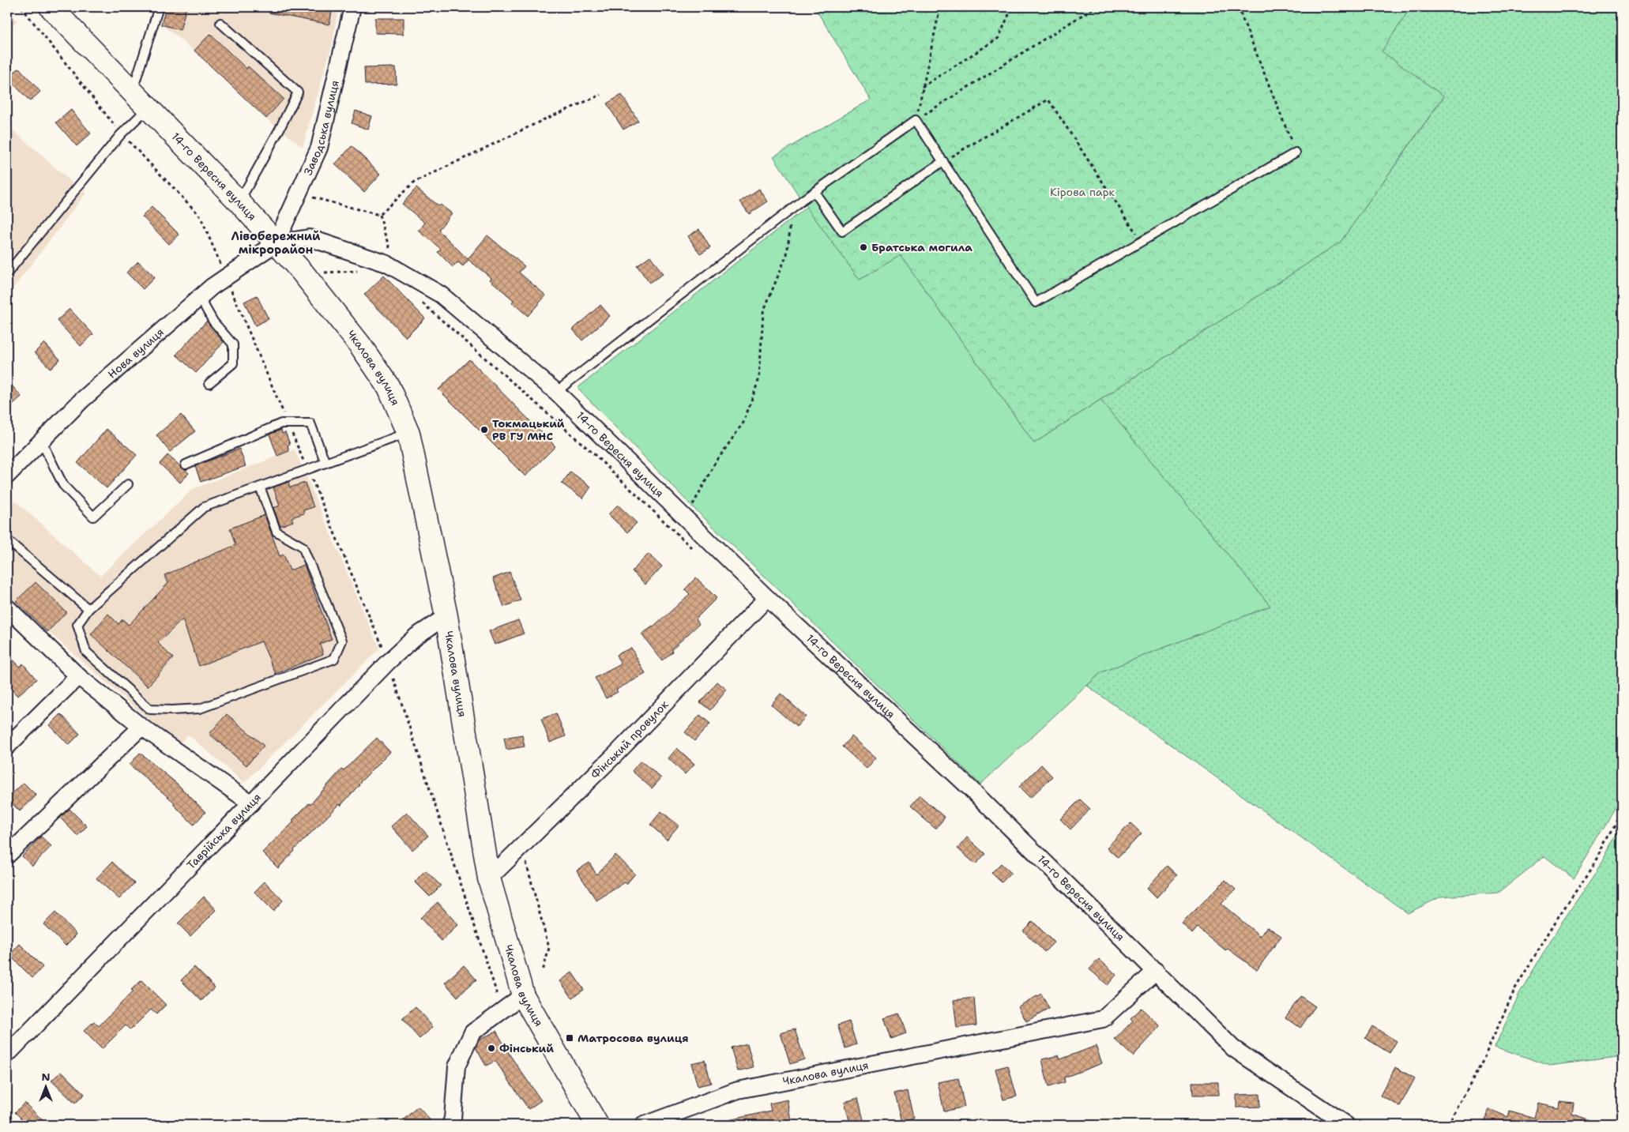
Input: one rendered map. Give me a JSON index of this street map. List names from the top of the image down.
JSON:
{
  "streets": {
    "main road": ["14-го Вересня вулиця", "Чкалова вулиця"],
    "street": [
      "Заводська вулиця",
      "Нова вулиця",
      "Фінський провулок",
      "Таврійська вулиця"
    ]
  },
  "crossings": [
    ["Заводська вулиця", "14-го Вересня вулиця"],
    ["Заводська вулиця", "Нова вулиця"],
    ["Заводська вулиця", "Чкалова вулиця"],
    ["14-го Вересня вулиця", "Нова вулиця"],
    ["14-го Вересня вулиця", "Чкалова вулиця"],
    ["14-го Вересня вулиця", "Фінський провулок"],
    ["Нова вулиця", "Чкалова вулиця"],
    ["Чкалова вулиця", "Фінський провулок"],
    ["Чкалова вулиця", "Таврійська вулиця"]
  ],
  "districts": ["Лівобережний мікрорайон"],
  "parks": ["Кірова парк"],
  "places": {
    "other": ["Братська могила", "Токмацький РВ ГУ МНС", "Фінський"],
    "transit": ["Матросова вулиця"]
  },
  "north": "top"
}
